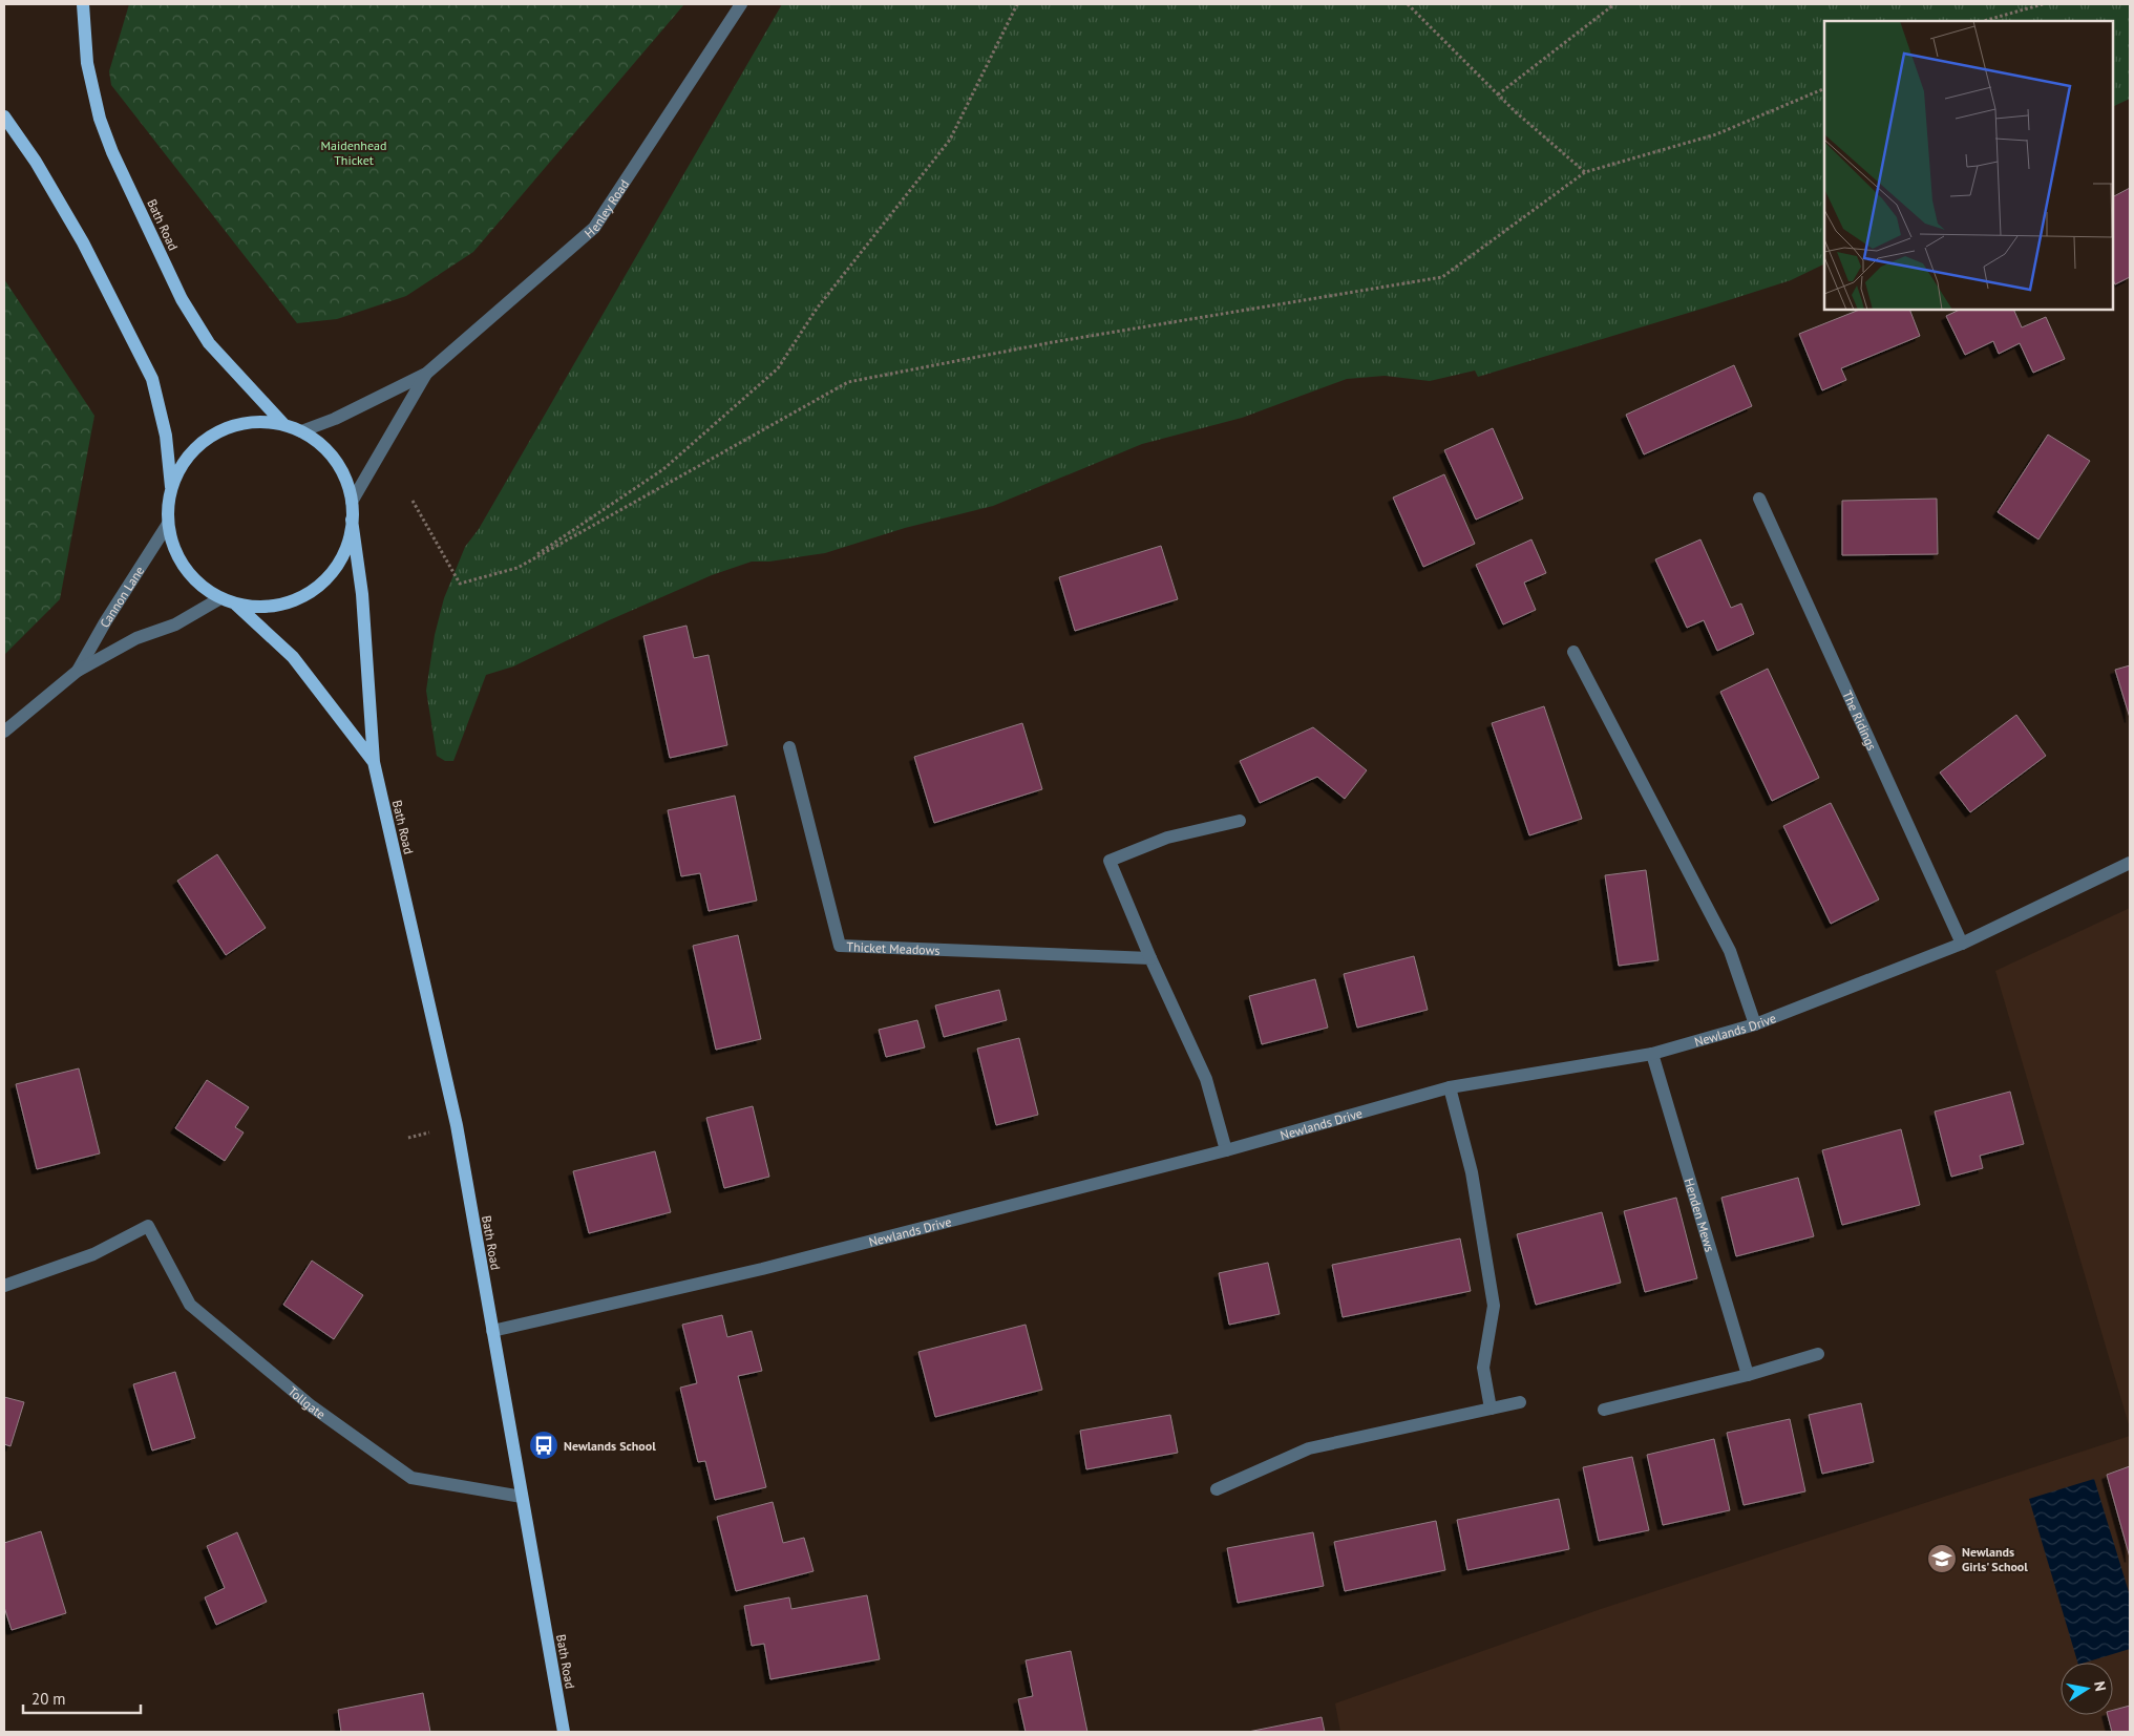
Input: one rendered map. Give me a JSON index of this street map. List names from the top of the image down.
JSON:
{
  "streets": {
    "main road": ["Bath Road"],
    "street": [
      "Henley Road",
      "Cannon Lane",
      "The Ridings",
      "Thicket Meadows",
      "Newlands Drive",
      "Henden Mews",
      "Tollgate"
    ]
  },
  "crossings": [
    ["Henley Road", "Bath Road"],
    ["Henley Road", "Cannon Lane"],
    ["Bath Road", "Cannon Lane"],
    ["Bath Road", "Newlands Drive"],
    ["Bath Road", "Tollgate"],
    ["The Ridings", "Newlands Drive"],
    ["Newlands Drive", "Henden Mews"]
  ],
  "parks": ["Maidenhead Thicket"],
  "places": {
    "bus stop": ["Newlands School"],
    "school or university": ["Newlands Girls' School"]
  },
  "scale_bar": "20 m",
  "north": "right"
}
